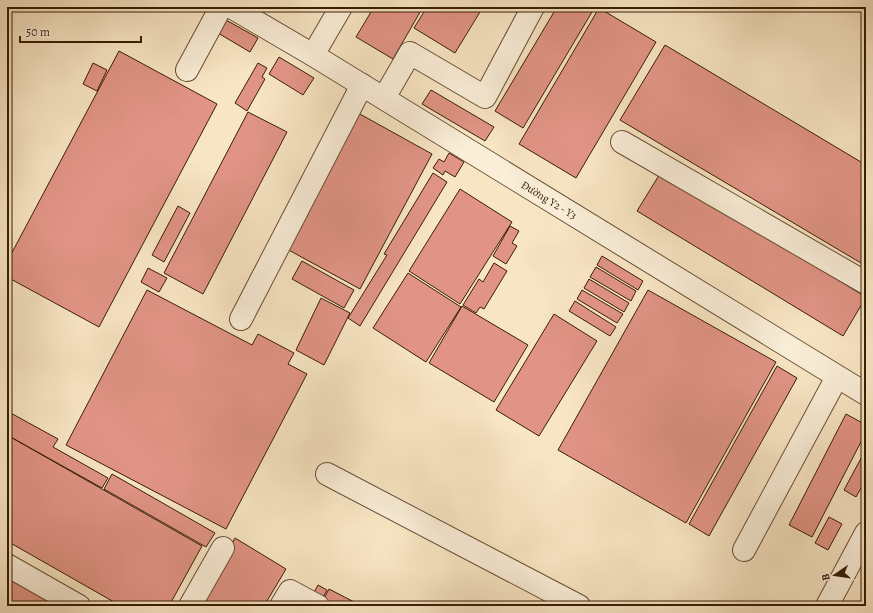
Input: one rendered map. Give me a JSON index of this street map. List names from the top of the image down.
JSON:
{
  "streets": {
    "street": ["Đường Y2 - Y3"]
  },
  "scale_bar": "50 m",
  "north": "left"
}
